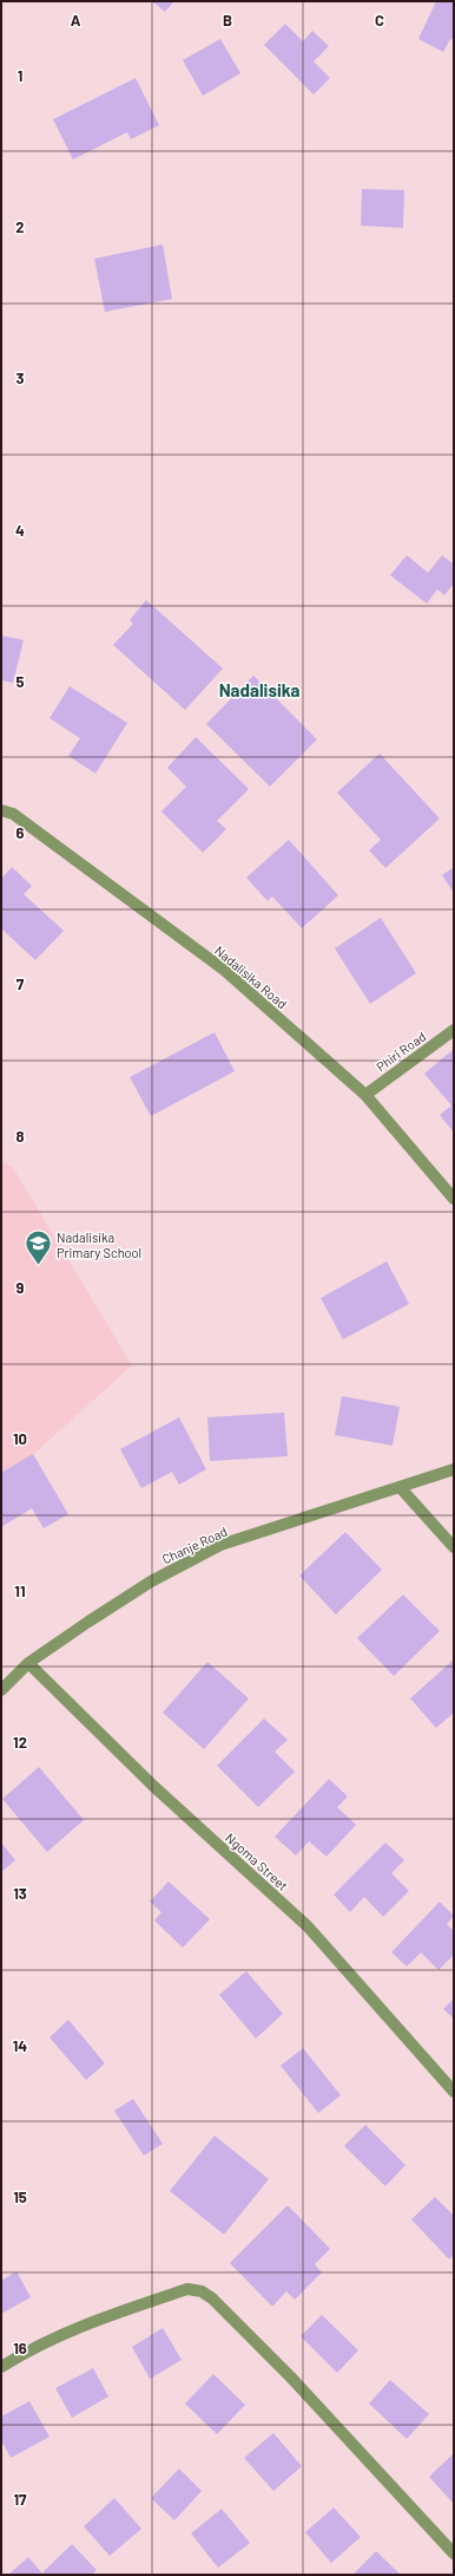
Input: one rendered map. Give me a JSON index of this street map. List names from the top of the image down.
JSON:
{
  "streets": {
    "street": [
      "Nadalisika Road",
      "Phiri Road",
      "Chanje Road",
      "Ngoma Street"
    ]
  },
  "crossings": [
    ["Nadalisika Road", "Phiri Road"],
    ["Chanje Road", "Ngoma Street"]
  ],
  "districts": ["Nadalisika"],
  "places": {
    "school or university": ["Nadalisika Primary School"]
  },
  "grid": {
    "columns": ["A", "B", "C"],
    "rows": [
      "1",
      "2",
      "3",
      "4",
      "5",
      "6",
      "7",
      "8",
      "9",
      "10",
      "11",
      "12",
      "13",
      "14",
      "15",
      "16",
      "17"
    ]
  }
}
